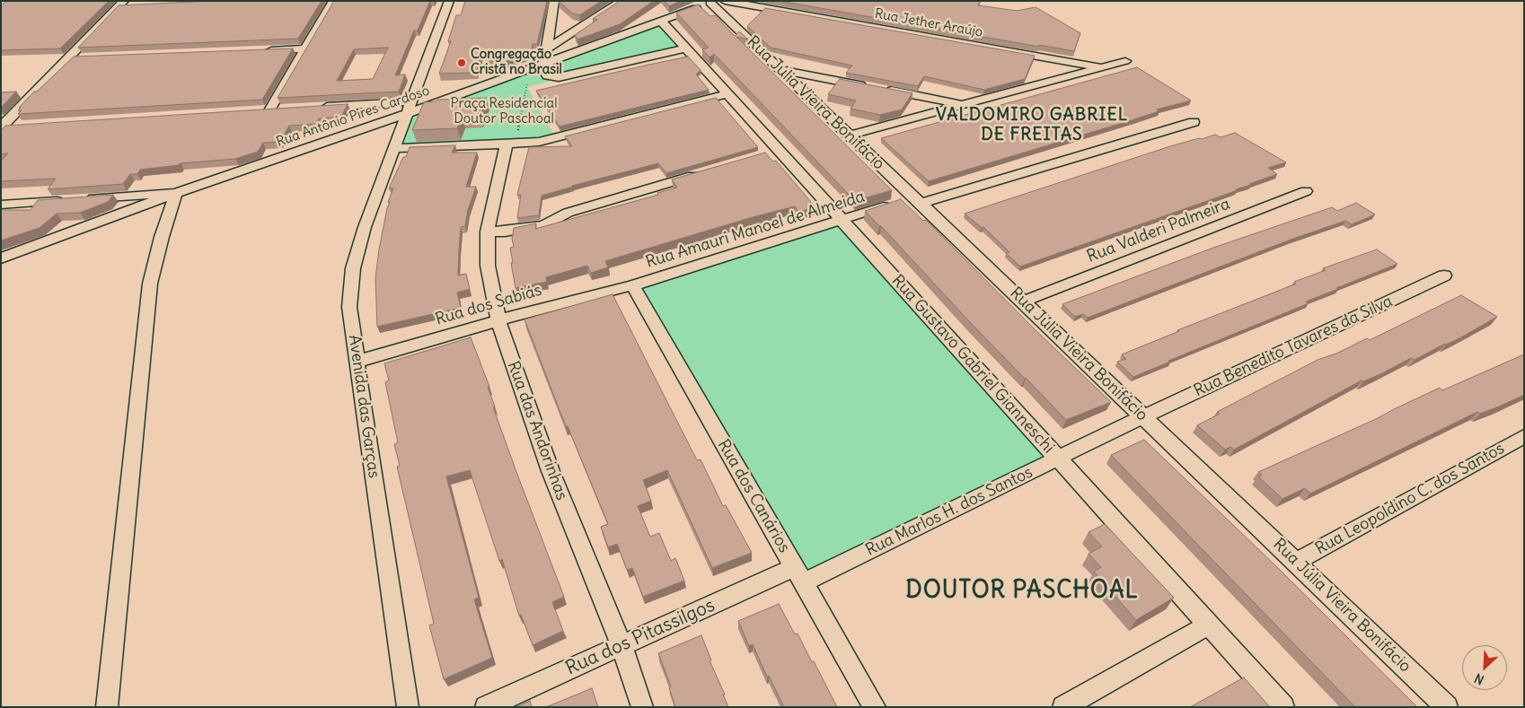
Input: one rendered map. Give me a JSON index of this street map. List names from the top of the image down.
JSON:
{
  "streets": {
    "street": [
      "Rua Jether Araújo",
      "Rua Júlia Vieira Bonifácio",
      "Rua Antônio Pires Cardoso",
      "Rua Amauri Manoel de Almeida",
      "Rua Valderi Palmeira",
      "Rua dos Sabiás",
      "Rua Benedito Tavares da Silva",
      "Rua Gustavo Gabriel Gianneschi",
      "Avenida das Garças",
      "Rua das Andorinhas",
      "Rua dos Canários",
      "Rua Leopoldino C. dos Santos",
      "Rua Marlos H. dos Santos",
      "Rua dos Pitassilgos"
    ]
  },
  "crossings": [
    ["Rua Júlia Vieira Bonifácio", "Rua Antônio Pires Cardoso"],
    ["Rua Júlia Vieira Bonifácio", "Rua Amauri Manoel de Almeida"],
    ["Rua Júlia Vieira Bonifácio", "Rua Valderi Palmeira"],
    ["Rua Júlia Vieira Bonifácio", "Rua Benedito Tavares da Silva"],
    ["Rua Júlia Vieira Bonifácio", "Rua Leopoldino C. dos Santos"],
    ["Rua Júlia Vieira Bonifácio", "Rua Marlos H. dos Santos"],
    ["Rua Antônio Pires Cardoso", "Rua Gustavo Gabriel Gianneschi"],
    ["Rua Antônio Pires Cardoso", "Avenida das Garças"],
    ["Rua Amauri Manoel de Almeida", "Rua dos Sabiás"],
    ["Rua Amauri Manoel de Almeida", "Rua Gustavo Gabriel Gianneschi"],
    ["Rua Amauri Manoel de Almeida", "Rua dos Canários"],
    ["Rua dos Sabiás", "Avenida das Garças"],
    ["Rua dos Sabiás", "Rua das Andorinhas"],
    ["Rua dos Sabiás", "Rua dos Canários"],
    ["Rua Benedito Tavares da Silva", "Rua Marlos H. dos Santos"],
    ["Rua Gustavo Gabriel Gianneschi", "Rua Marlos H. dos Santos"],
    ["Rua das Andorinhas", "Rua dos Pitassilgos"],
    ["Rua dos Canários", "Rua Marlos H. dos Santos"],
    ["Rua dos Canários", "Rua dos Pitassilgos"],
    ["Rua Marlos H. dos Santos", "Rua dos Pitassilgos"]
  ],
  "districts": ["VALDOMIRO GABRIEL DE FREITAS", "DOUTOR PASCHOAL"],
  "parks": ["Praça Residencial Doutor Paschoal"],
  "places": ["Congregação Cristã no Brasil"],
  "north": "bottom left"
}
